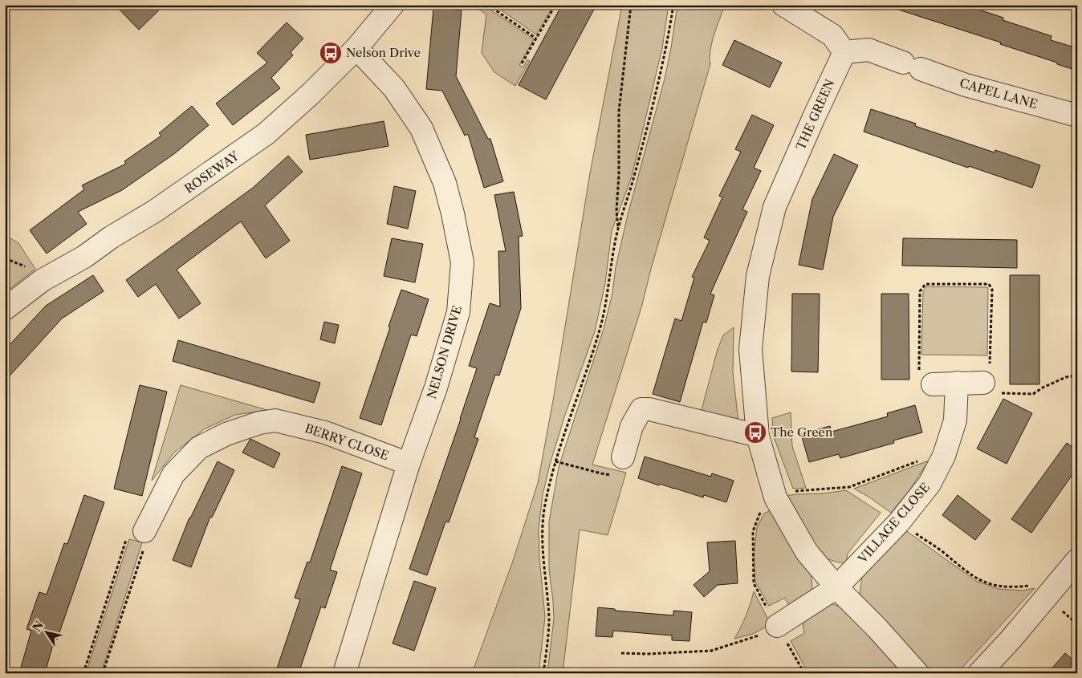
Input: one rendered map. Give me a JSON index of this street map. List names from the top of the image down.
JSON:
{
  "streets": {
    "street": [
      "CAPEL LANE",
      "THE GREEN",
      "ROSEWAY",
      "NELSON DRIVE",
      "BERRY CLOSE",
      "VILLAGE CLOSE"
    ]
  },
  "crossings": [
    ["CAPEL LANE", "THE GREEN"],
    ["THE GREEN", "VILLAGE CLOSE"],
    ["ROSEWAY", "NELSON DRIVE"],
    ["NELSON DRIVE", "BERRY CLOSE"]
  ],
  "places": {
    "bus stop": ["Nelson Drive", "The Green"]
  },
  "north": "top left"
}
